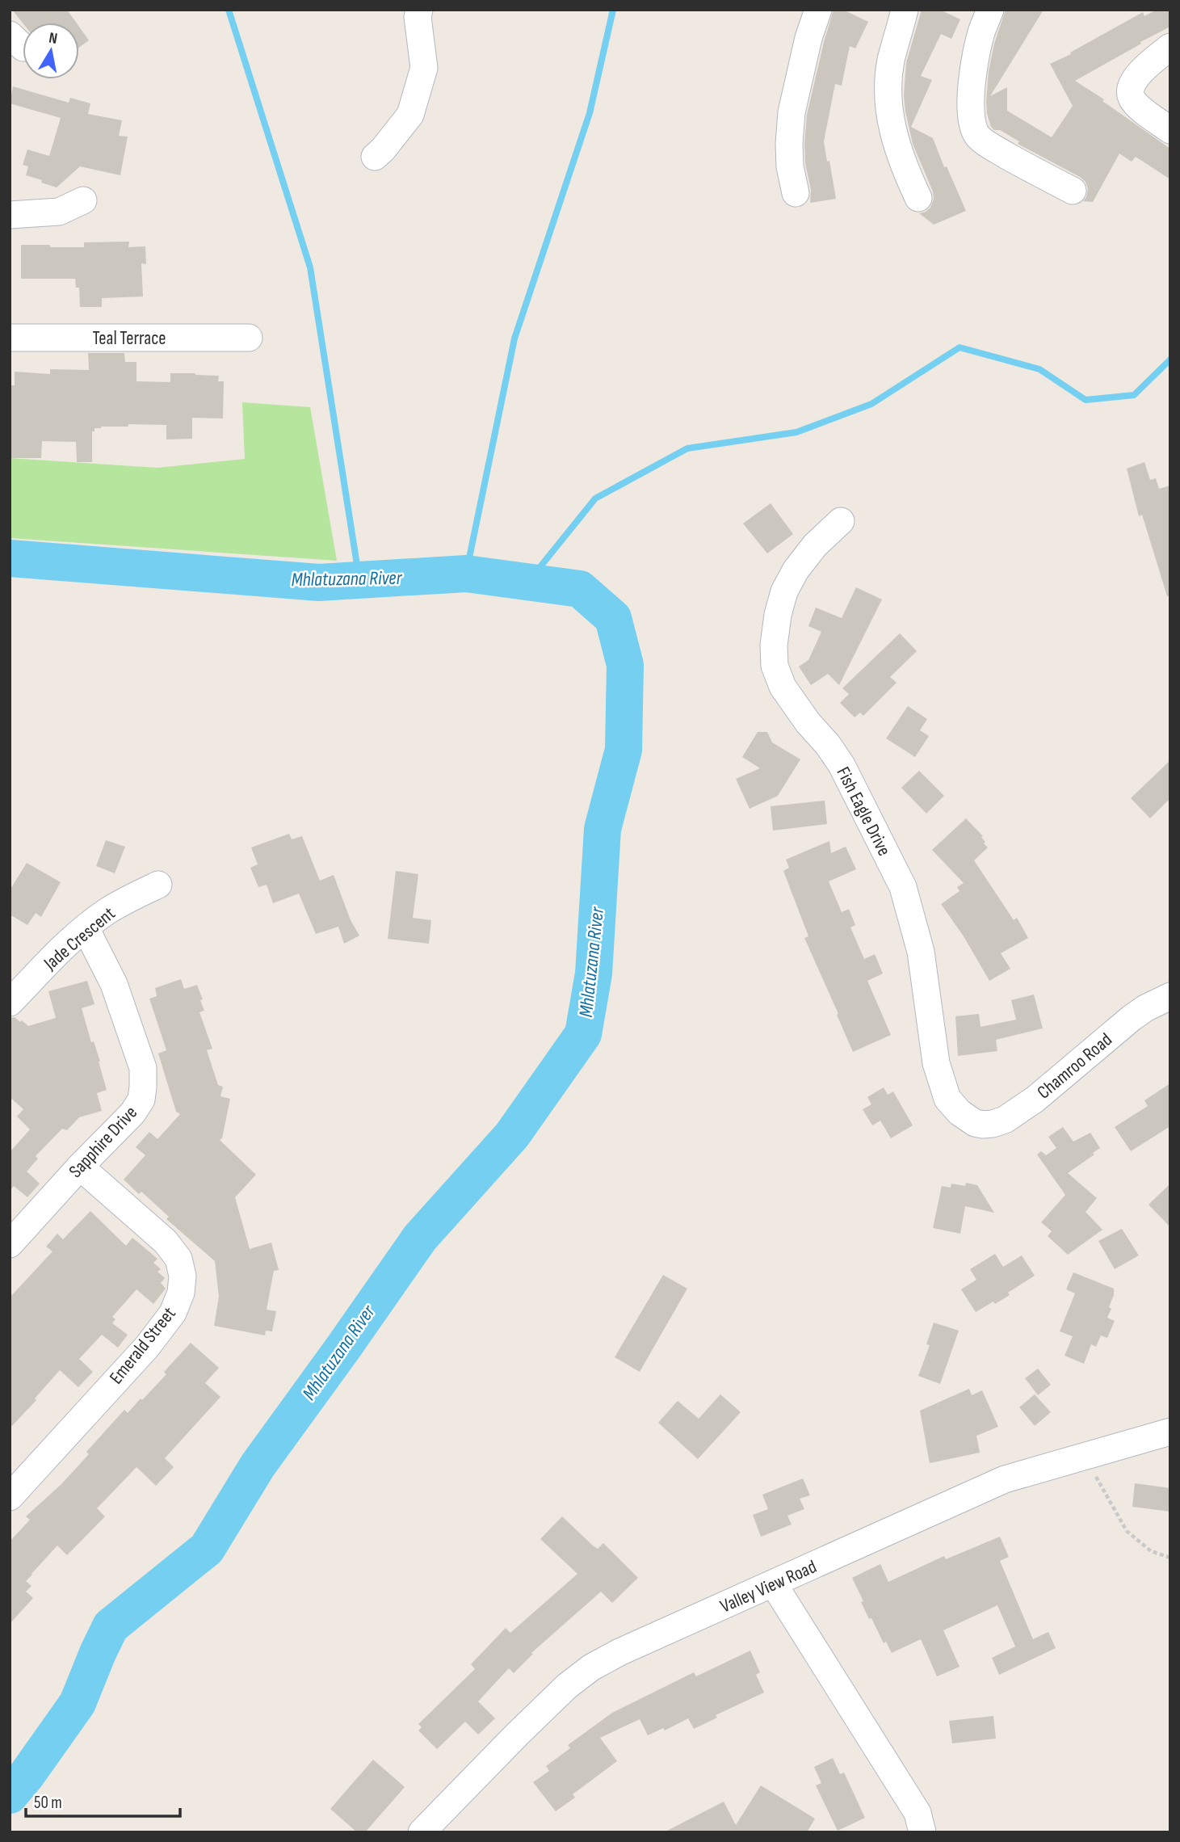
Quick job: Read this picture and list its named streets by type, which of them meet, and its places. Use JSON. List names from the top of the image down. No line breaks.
{"streets":{"street":["Teal Terrace","Fish Eagle Drive","Jade Crescent","Chamroo Road","Sapphire Drive","Emerald Street","Valley View Road"]},"crossings":[["Fish Eagle Drive","Chamroo Road"],["Jade Crescent","Sapphire Drive"],["Sapphire Drive","Emerald Street"]],"water":["Mhlatuzana River"],"scale_bar":"50 m","north":"top"}
